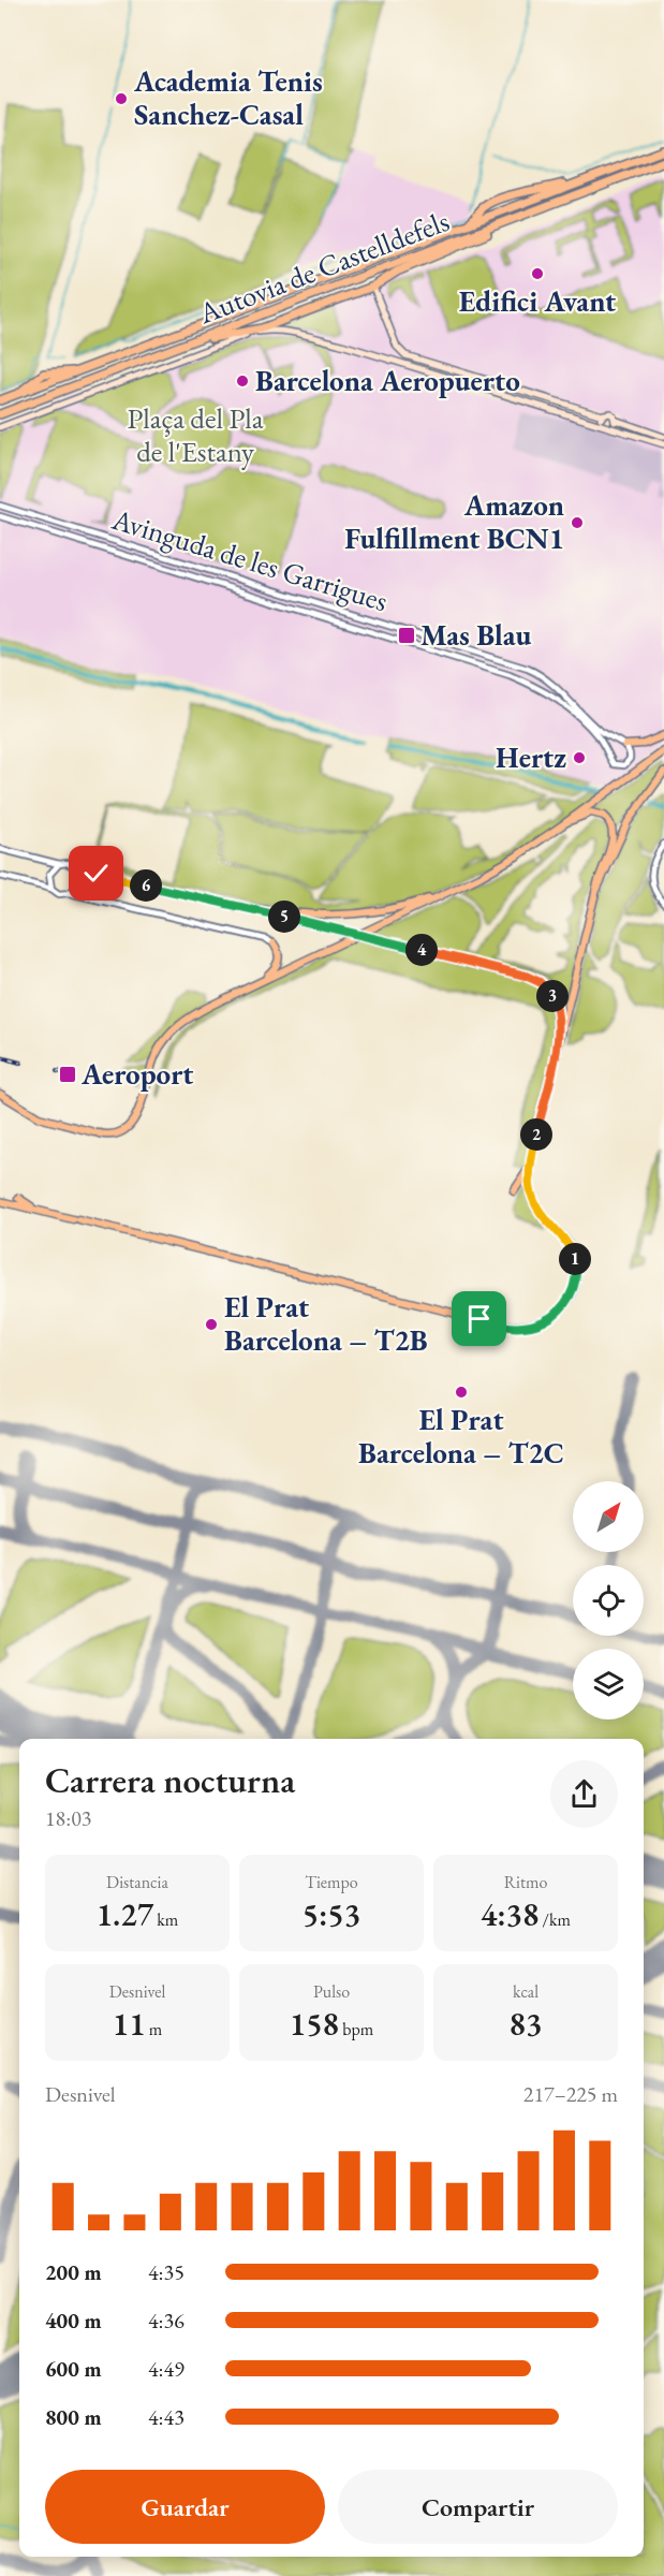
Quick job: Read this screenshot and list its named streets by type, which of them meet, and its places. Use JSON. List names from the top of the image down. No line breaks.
{"streets":{"highway":["Autovia de Castelldefels"],"street":["Avinguda de les Garrigues"]},"parks":["Plaça del Pla de l'Estany"],"places":{"other":["Academia Tenis Sanchez-Casal","Edifici Avant","Barcelona Aeropuerto","Amazon Fulfillment BCN1","Hertz","El Prat Barcelona – T2B","El Prat Barcelona – T2C"],"transit":["Mas Blau","Aeroport"]},"north":"top right","page":{"pins":["6","5","4","3","2","1"],"heading":["Carrera nocturna","18:03"],"stats":[["Distancia","1.27 km"],["Tiempo","5:53"],["Ritmo","4:38 /km"],["Desnivel","11 m"],["Pulso","158 bpm"],["kcal","83"]],"chart":["Desnivel","217–225 m"],"list":[{"name":"200 m","note":"4:35"},{"name":"400 m","note":"4:36"},{"name":"600 m","note":"4:49"},{"name":"800 m","note":"4:43"}],"buttons":["Guardar","Compartir"]}}
